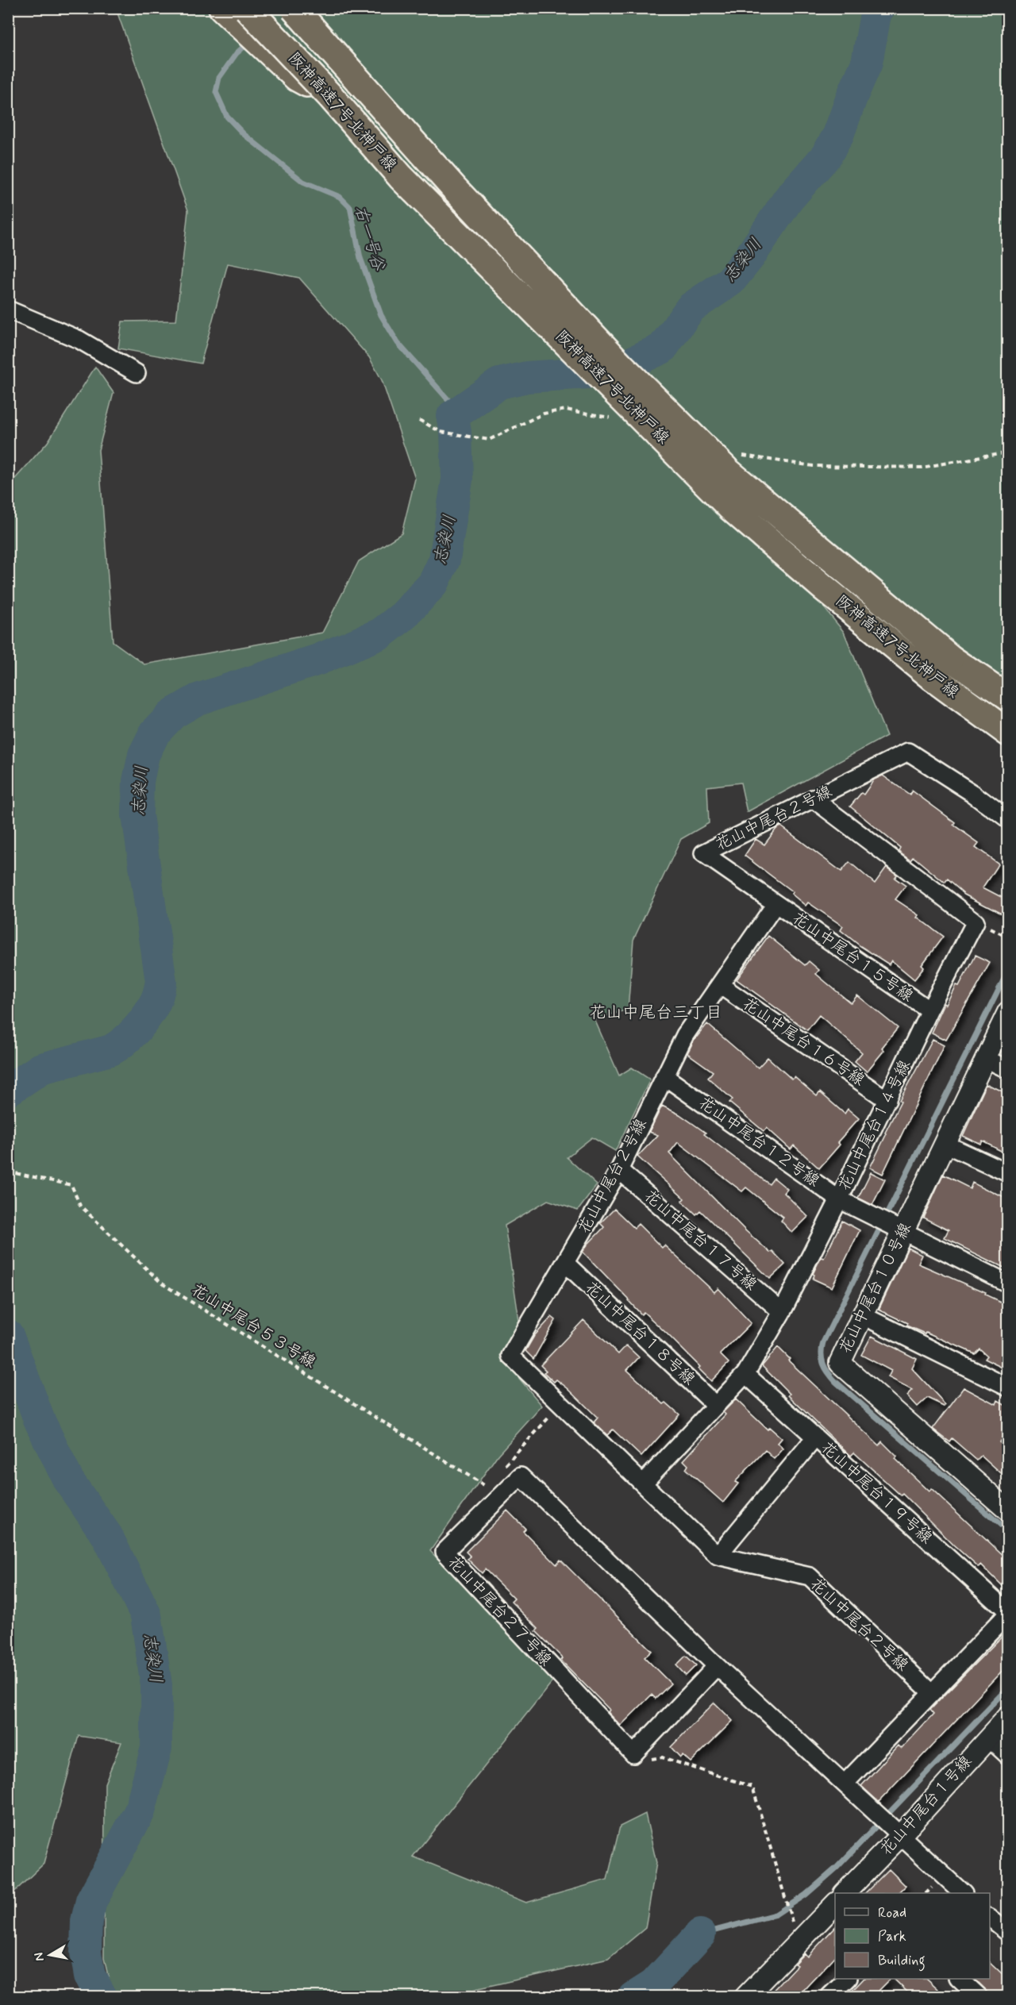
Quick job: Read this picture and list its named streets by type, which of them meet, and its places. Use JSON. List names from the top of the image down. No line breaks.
{"streets":{"highway":["阪神高速7号北神戸線"],"street":["花山中尾台２号線","花山中尾台１５号線","花山中尾台１６号線","花山中尾台１４号線","花山中尾台１２号線","花山中尾台１７号線","花山中尾台１０号線","花山中尾台１８号線","花山中尾台１９号線","花山中尾台２７号線","花山中尾台１号線"],"path":["花山中尾台５３号線"]},"crossings":[["花山中尾台２号線","花山中尾台１５号線"],["花山中尾台２号線","花山中尾台１６号線"],["花山中尾台２号線","花山中尾台１４号線"],["花山中尾台２号線","花山中尾台１２号線"],["花山中尾台２号線","花山中尾台１７号線"],["花山中尾台２号線","花山中尾台１８号線"],["花山中尾台２号線","花山中尾台１９号線"],["花山中尾台１５号線","花山中尾台１４号線"],["花山中尾台１６号線","花山中尾台１４号線"],["花山中尾台１４号線","花山中尾台１２号線"],["花山中尾台１４号線","花山中尾台１７号線"],["花山中尾台１４号線","花山中尾台１８号線"],["花山中尾台１４号線","花山中尾台１９号線"],["花山中尾台１２号線","花山中尾台１０号線"],["花山中尾台５３号線","花山中尾台２７号線"],["花山中尾台１９号線","花山中尾台２７号線"],["花山中尾台２７号線","花山中尾台１号線"]],"districts":["花山中尾台三丁目"],"water":["右一号谷","志染川"],"legend":["Road","Park","Building"],"north":"left"}
